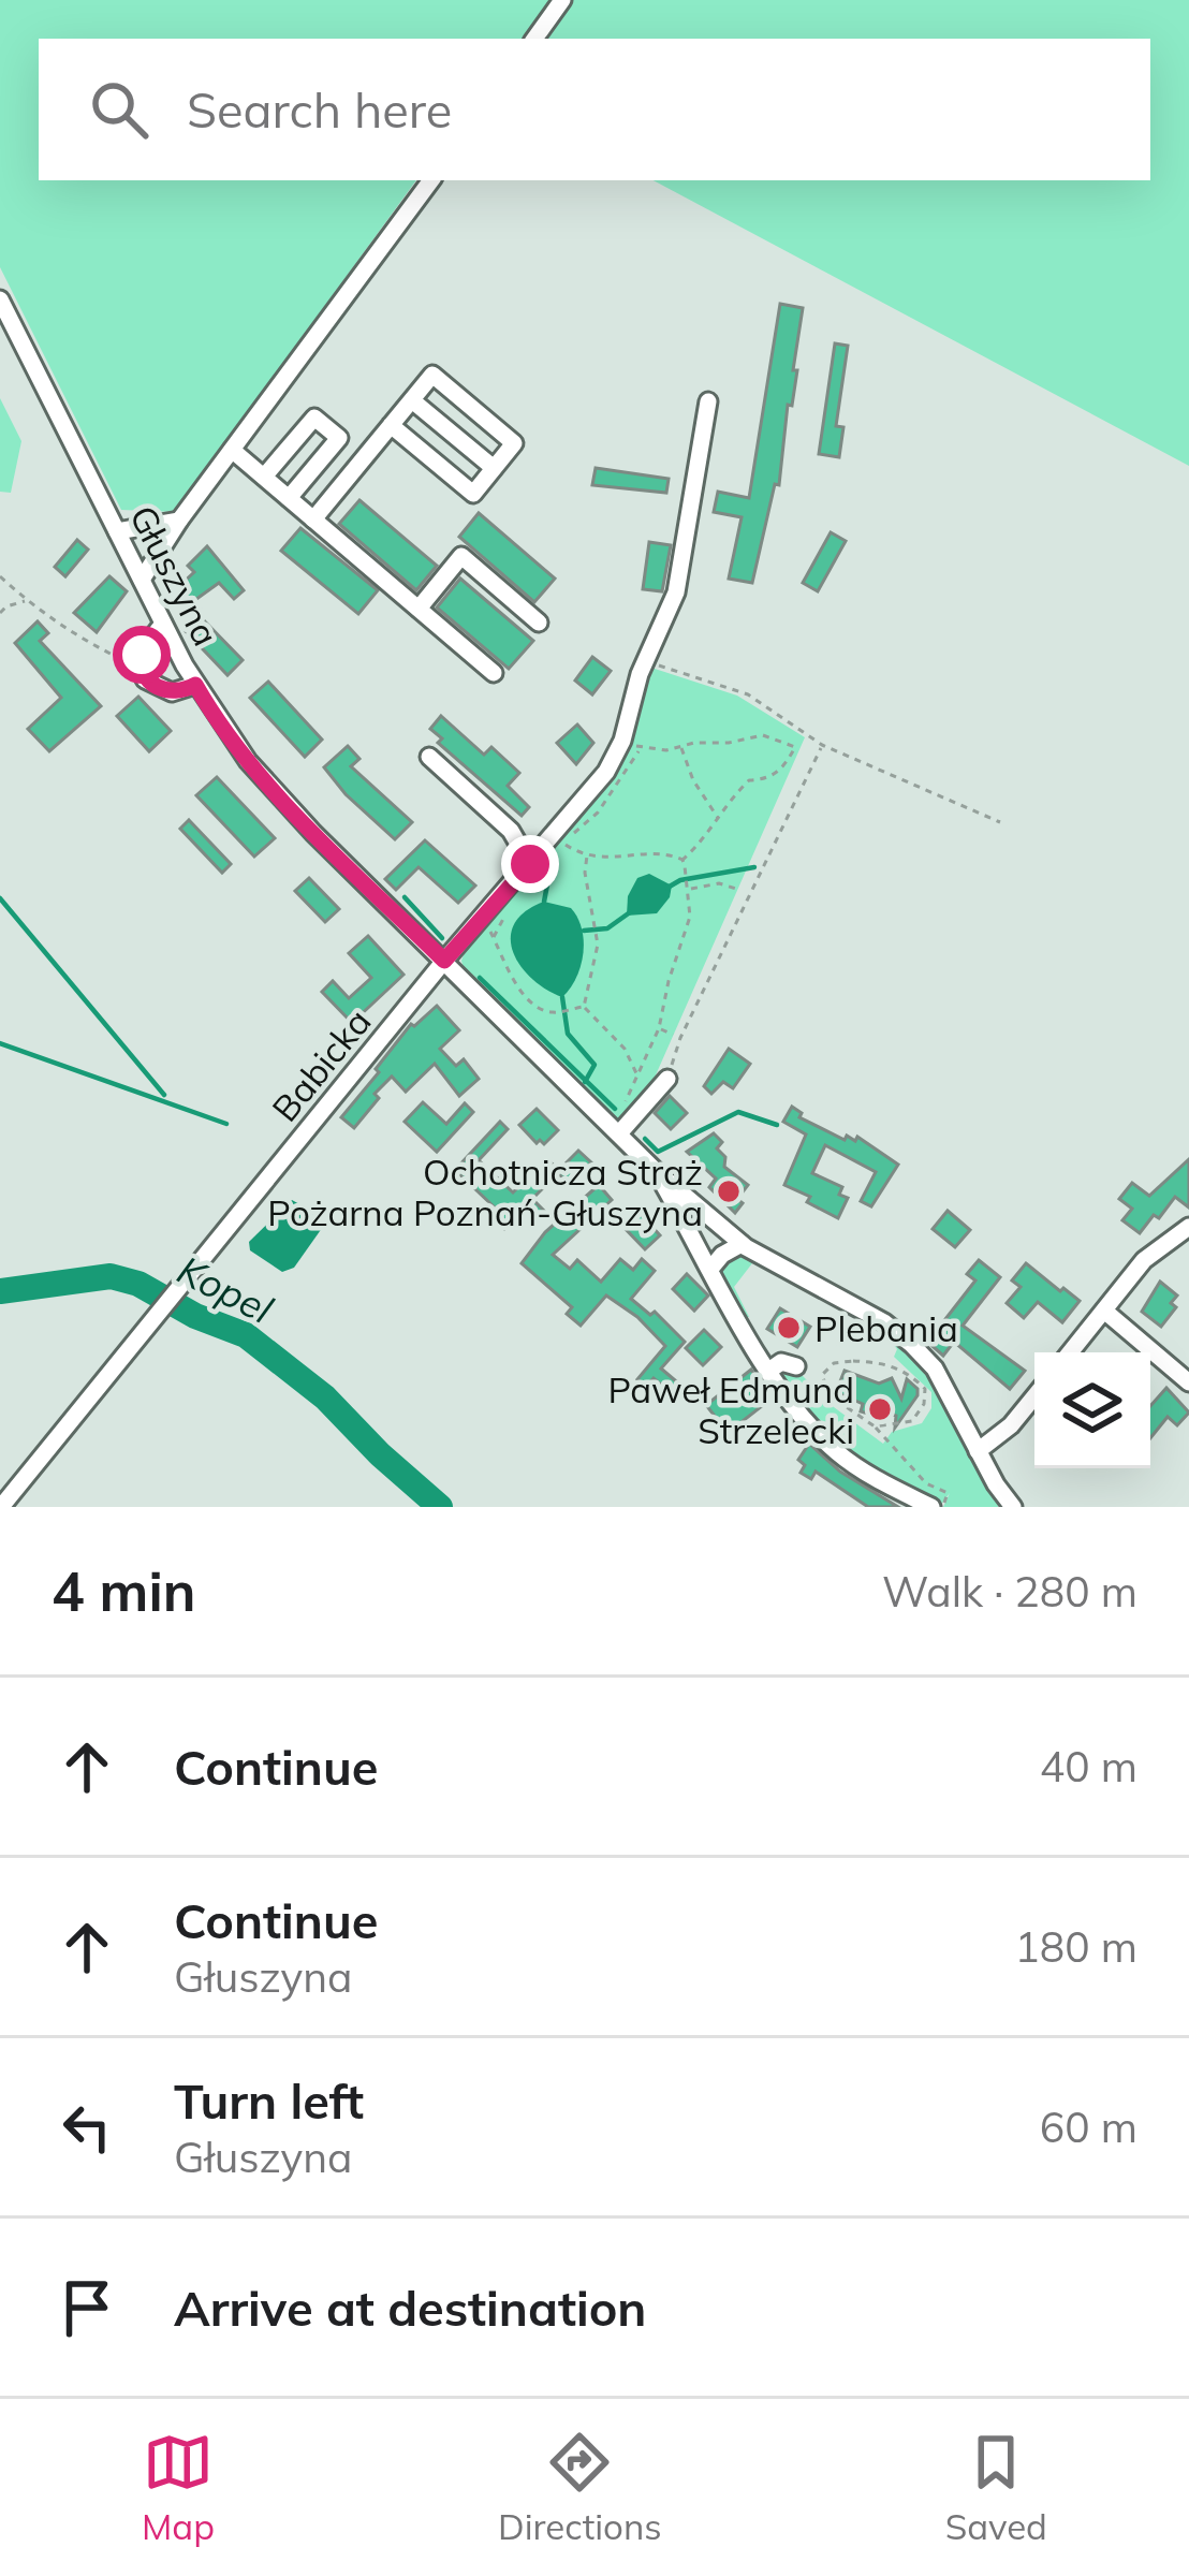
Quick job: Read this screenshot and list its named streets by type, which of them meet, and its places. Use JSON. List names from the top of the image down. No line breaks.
{"streets":{"street":["Głuszyna","Babicka"]},"crossings":[["Głuszyna","Babicka"]],"water":["Kopel"],"places":["Ochotnicza Straż Pożarna Poznań-Głuszyna","Plebania","Paweł Edmund Strzelecki"],"page":{"search":"Search here","heading":["4 min","Walk · 280 m"],"list":[["Continue","40 m"],["Continue","Głuszyna","180 m"],["Turn left","Głuszyna","60 m"],"Arrive at destination"],"nav":["Map","Directions","Saved"]}}
